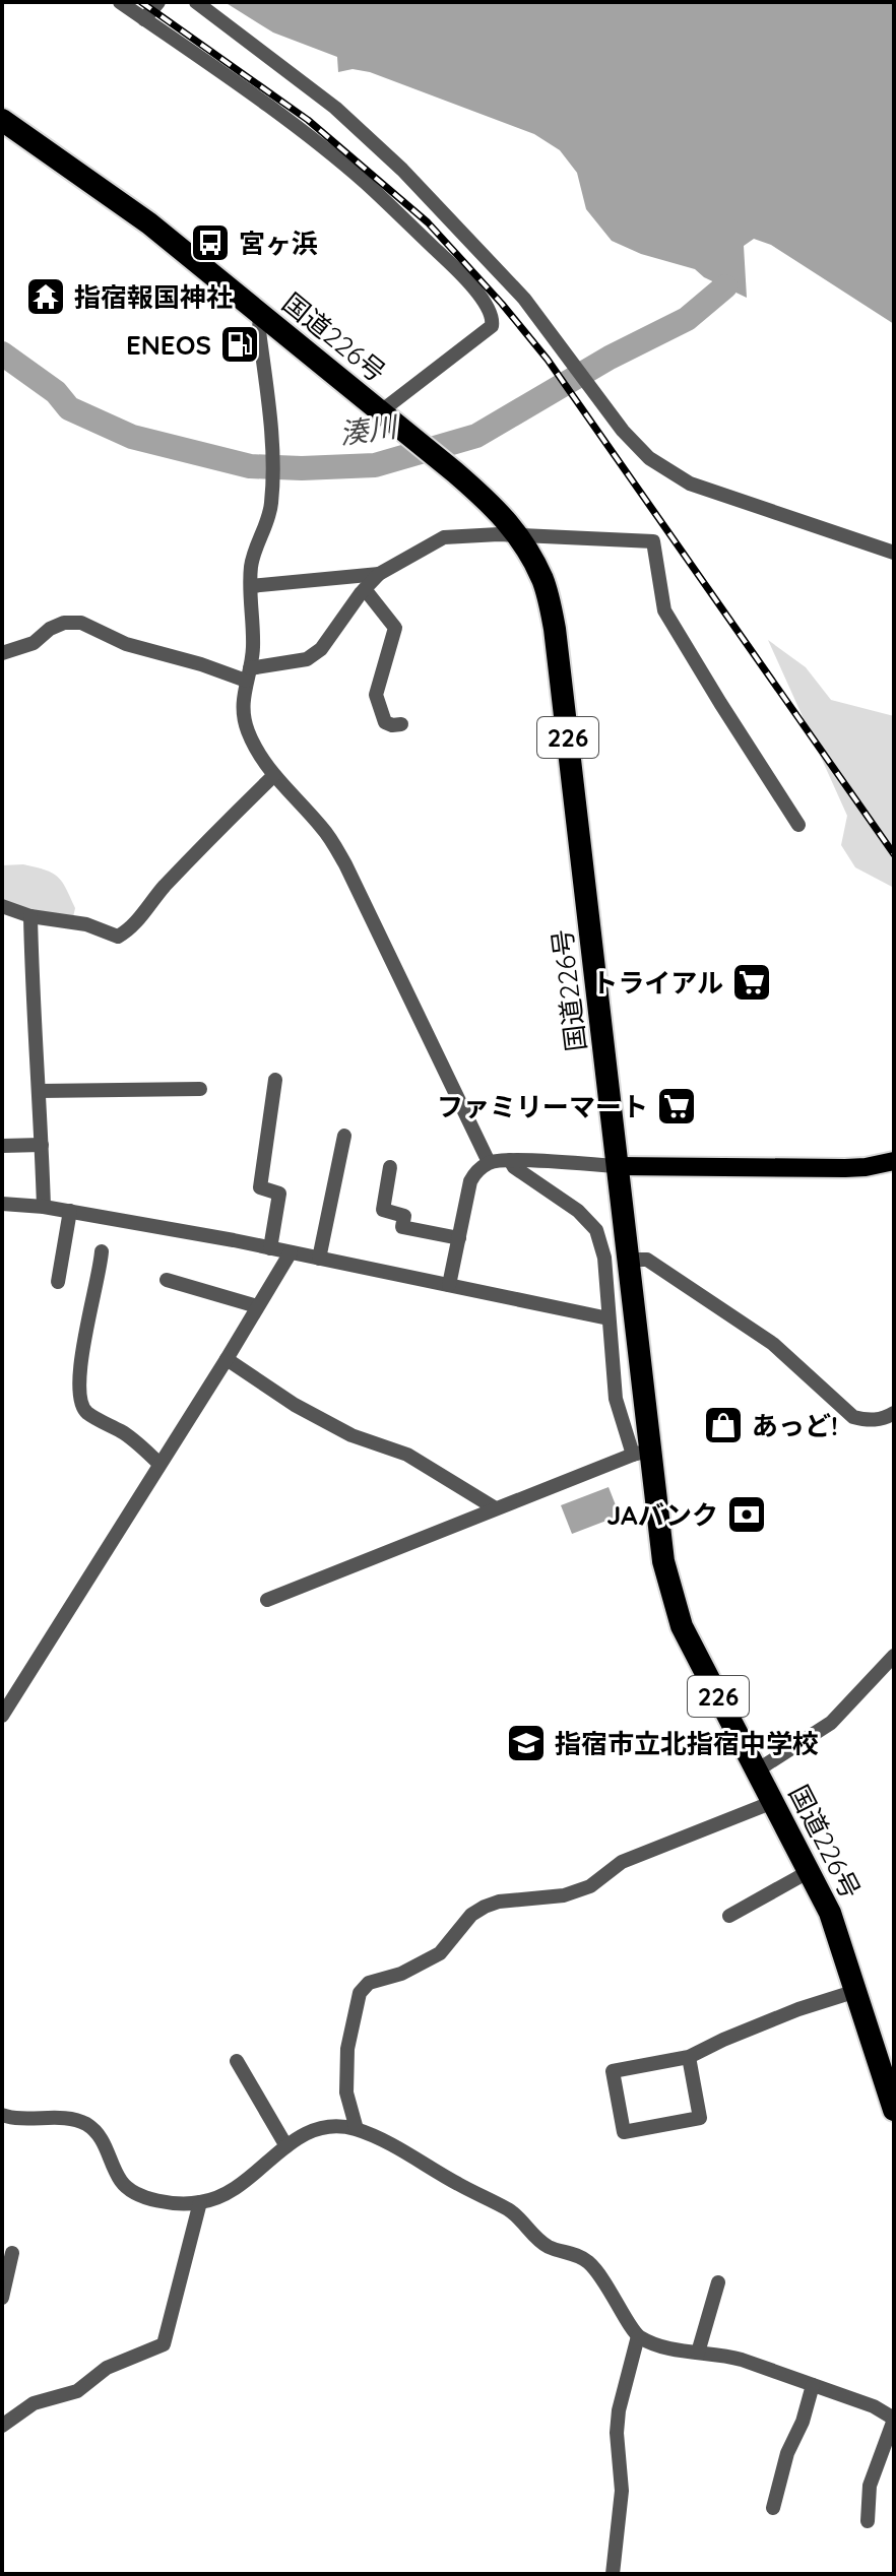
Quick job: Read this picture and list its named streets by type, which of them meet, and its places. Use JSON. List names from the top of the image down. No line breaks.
{"streets":{"highway":["国道226号","226"]},"water":["湊川"],"places":{"bus stop":["宮ヶ浜"],"temple":["指宿報国神社"],"fuel station":["ENEOS"],"supermarket":["トライアル","ファミリーマート"],"shop":["あっど!"],"bank":["JAバンク"],"school or university":["指宿市立北指宿中学校"]}}
